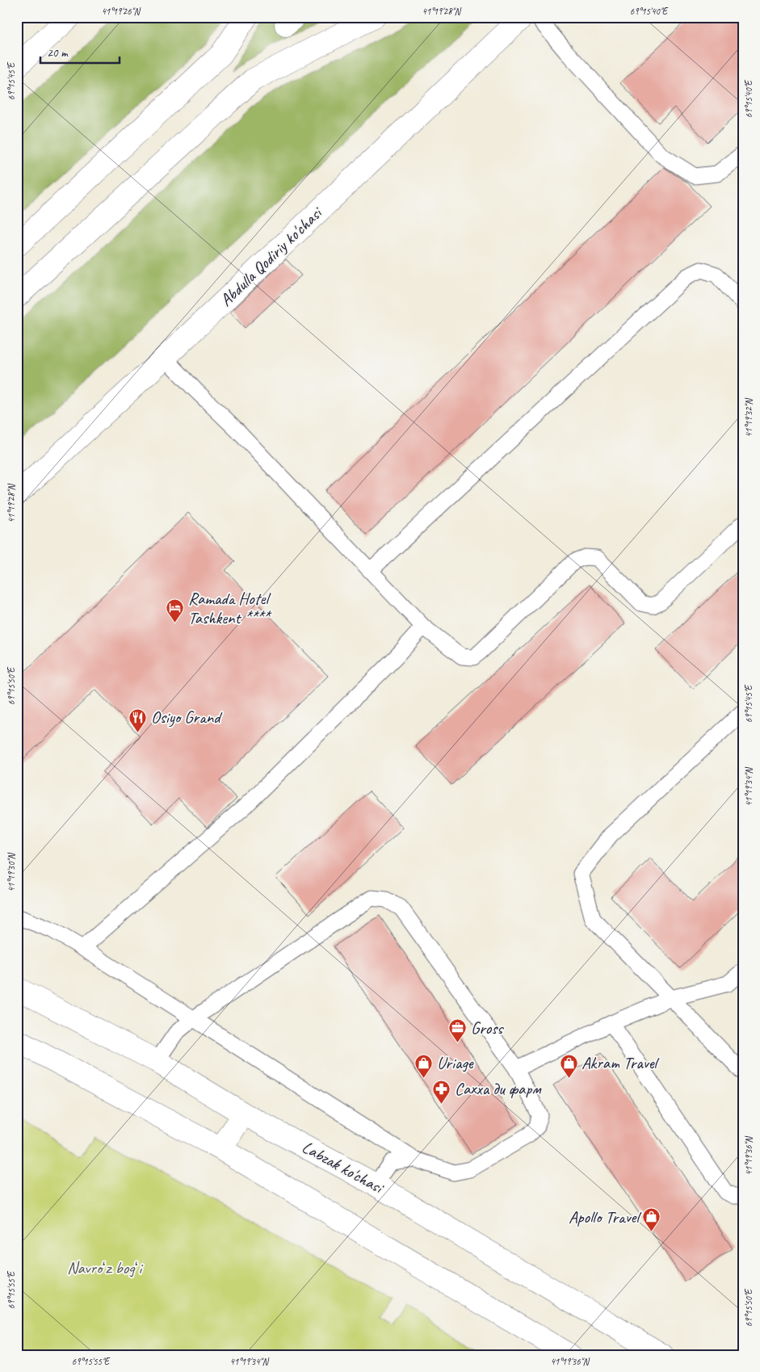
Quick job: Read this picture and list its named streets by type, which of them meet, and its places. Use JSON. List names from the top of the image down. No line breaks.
{"streets":{"main road":["Abdulla Qodiriy ko'chasi","Labzak ko'chasi"]},"parks":["Navroʻz bogʻi"],"places":{"hotel":["Ramada Hotel Tashkent ****"],"restaurant":["Osiyo Grand"],"office":["Gross"],"shop":["Uriage","Akram Travel","Apollo Travel"],"pharmacy":["Сахха ди фарм"]},"scale_bar":"20 m","coordinates":["41°19'26\"N","41°19'28\"N","69°15'40\"E","69°15'45\"E","41°19'32\"N","69°15'50\"E","41°19'34\"N","41°19'30\"N","41°19'36\"N","69°15'55\"E"]}
